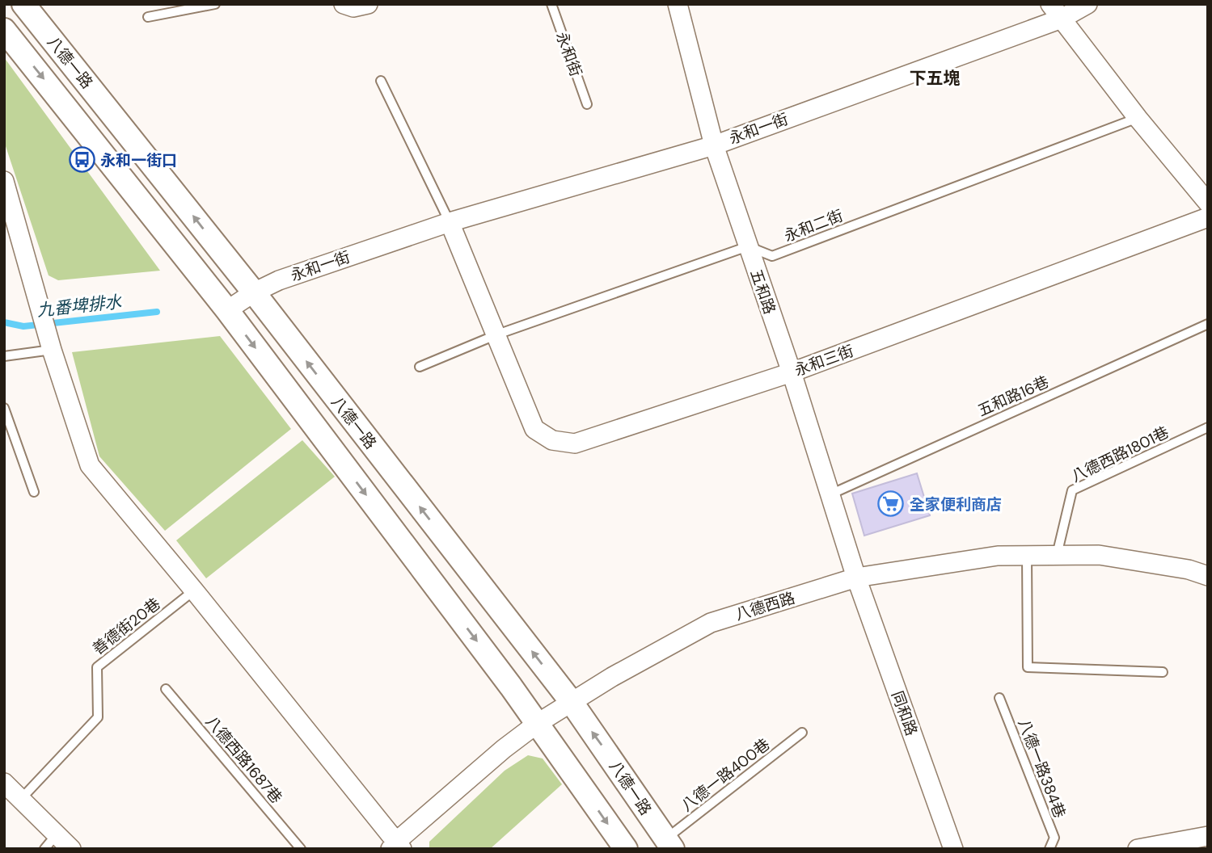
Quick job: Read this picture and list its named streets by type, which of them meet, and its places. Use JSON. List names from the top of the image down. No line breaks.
{"streets":{"street":["八德一路","永和一街","五和路","永和三街","八德西路","同和路"],"lane":["永和街","永和二街","五和路16巷","八德西路1801巷","善德街20巷","八德西路1687巷","八德一路384巷","八德一路400巷"]},"crossings":[["八德一路","永和一街"],["八德一路","八德西路"],["八德一路","八德一路400巷"],["永和一街","五和路"],["永和二街","五和路"],["五和路","永和三街"],["五和路","五和路16巷"],["五和路","八德西路"],["五和路","同和路"],["八德西路1801巷","八德西路"],["八德西路","同和路"]],"districts":["下五塊"],"water":["九番埤排水"],"places":{"bus stop":["永和一街口"],"supermarket":["全家便利商店"]}}
